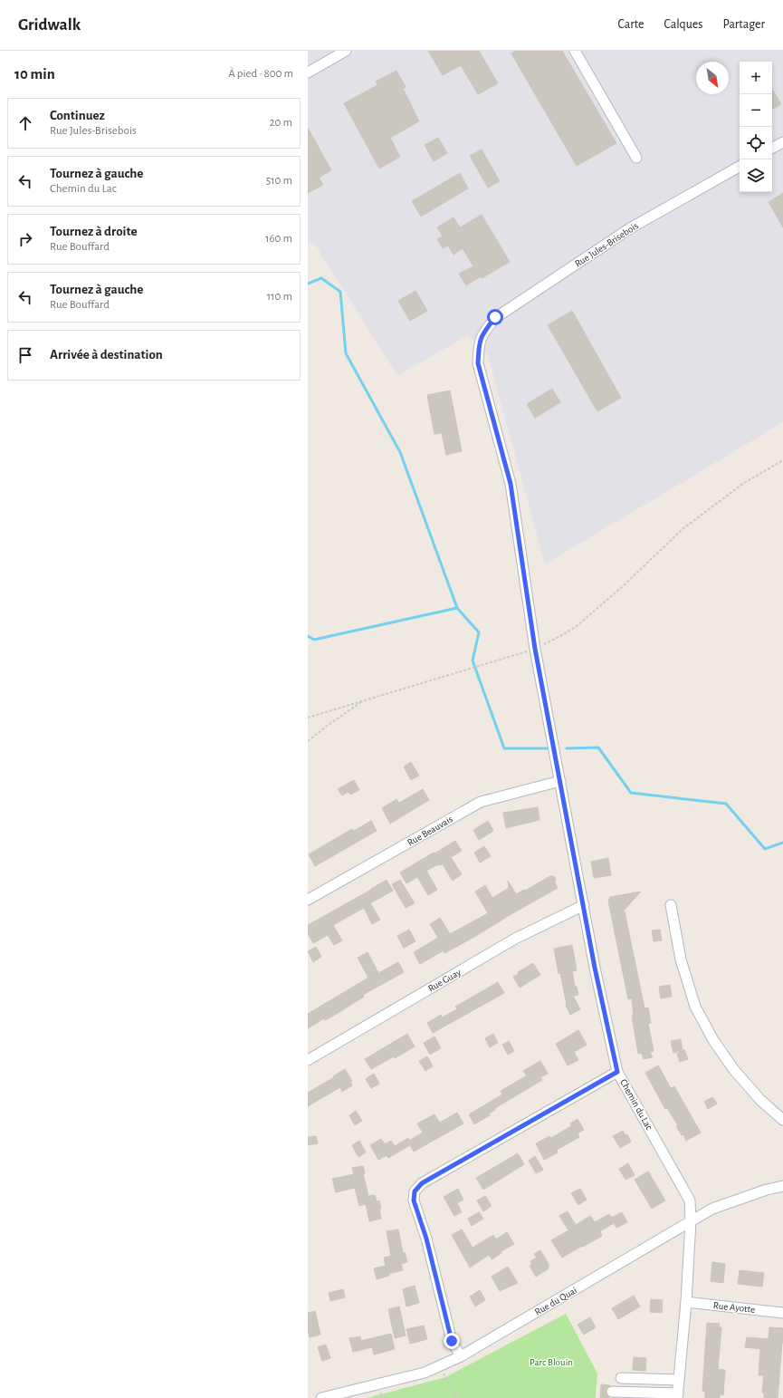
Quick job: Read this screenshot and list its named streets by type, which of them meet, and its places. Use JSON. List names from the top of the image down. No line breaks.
{"streets":{"street":["Rue Jules-Brisebois","Rue Beauvais","Rue Guay","Chemin du Lac","Rue du Quai","Rue Ayotte"]},"crossings":[["Rue Jules-Brisebois","Chemin du Lac"],["Rue Beauvais","Chemin du Lac"],["Rue Guay","Chemin du Lac"],["Chemin du Lac","Rue du Quai"],["Chemin du Lac","Rue Ayotte"]],"parks":["Parc Blouin"],"north":"bottom right","page":{"header":"Gridwalk","nav":["Carte","Calques","Partager"],"heading":["10 min","À pied · 800 m"],"map_buttons":["+","−"],"list":[["Continuez","Rue Jules-Brisebois","20 m"],["Tournez à gauche","Chemin du Lac","510 m"],["Tournez à droite","Rue Bouffard","160 m"],["Tournez à gauche","Rue Bouffard","110 m"],"Arrivée à destination"]}}
